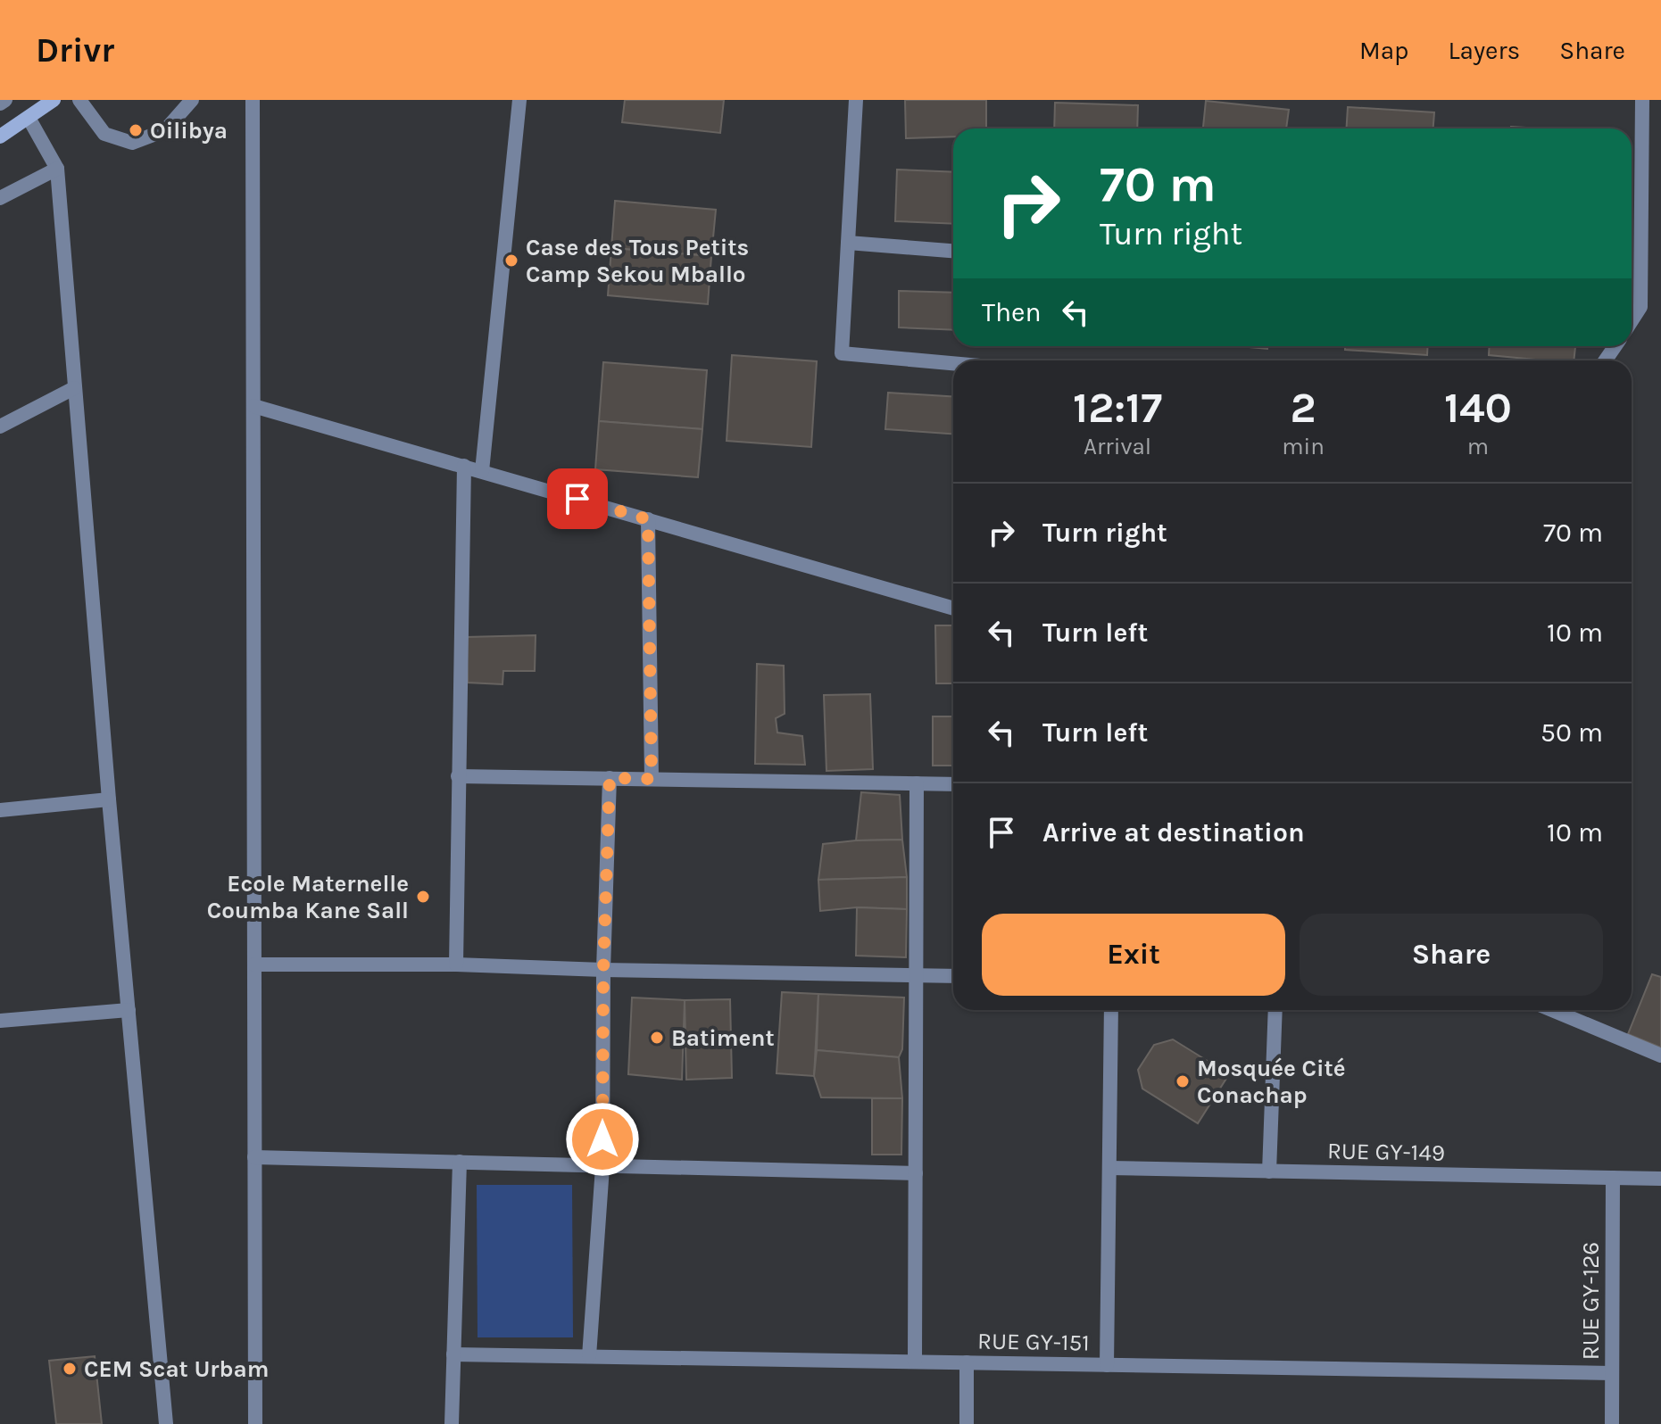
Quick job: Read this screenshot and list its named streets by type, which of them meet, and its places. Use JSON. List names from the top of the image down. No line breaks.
{"streets":{"street":["RUE GY-149","RUE GY-126","RUE GY-151"]},"crossings":[["RUE GY-149","RUE GY-126"],["RUE GY-126","RUE GY-151"]],"places":["Oilibya","Case des Tous Petits Camp Sekou Mballo","Ecole Maternelle Coumba Kane Sall","Batiment","Mosquée Cité Conachap","CEM Scat Urbam"],"page":{"header":"Drivr","nav":["Map","Layers","Share"],"turn":["70 m","Turn right"],"then":"Then","eta":["12:17","Arrival","2","min","140","m"],"list":[{"name":"Turn right","value":"70 m"},{"name":"Turn left","value":"10 m"},{"name":"Turn left","value":"50 m"},{"name":"Arrive at destination","value":"10 m"}],"buttons":["Exit","Share"]}}
